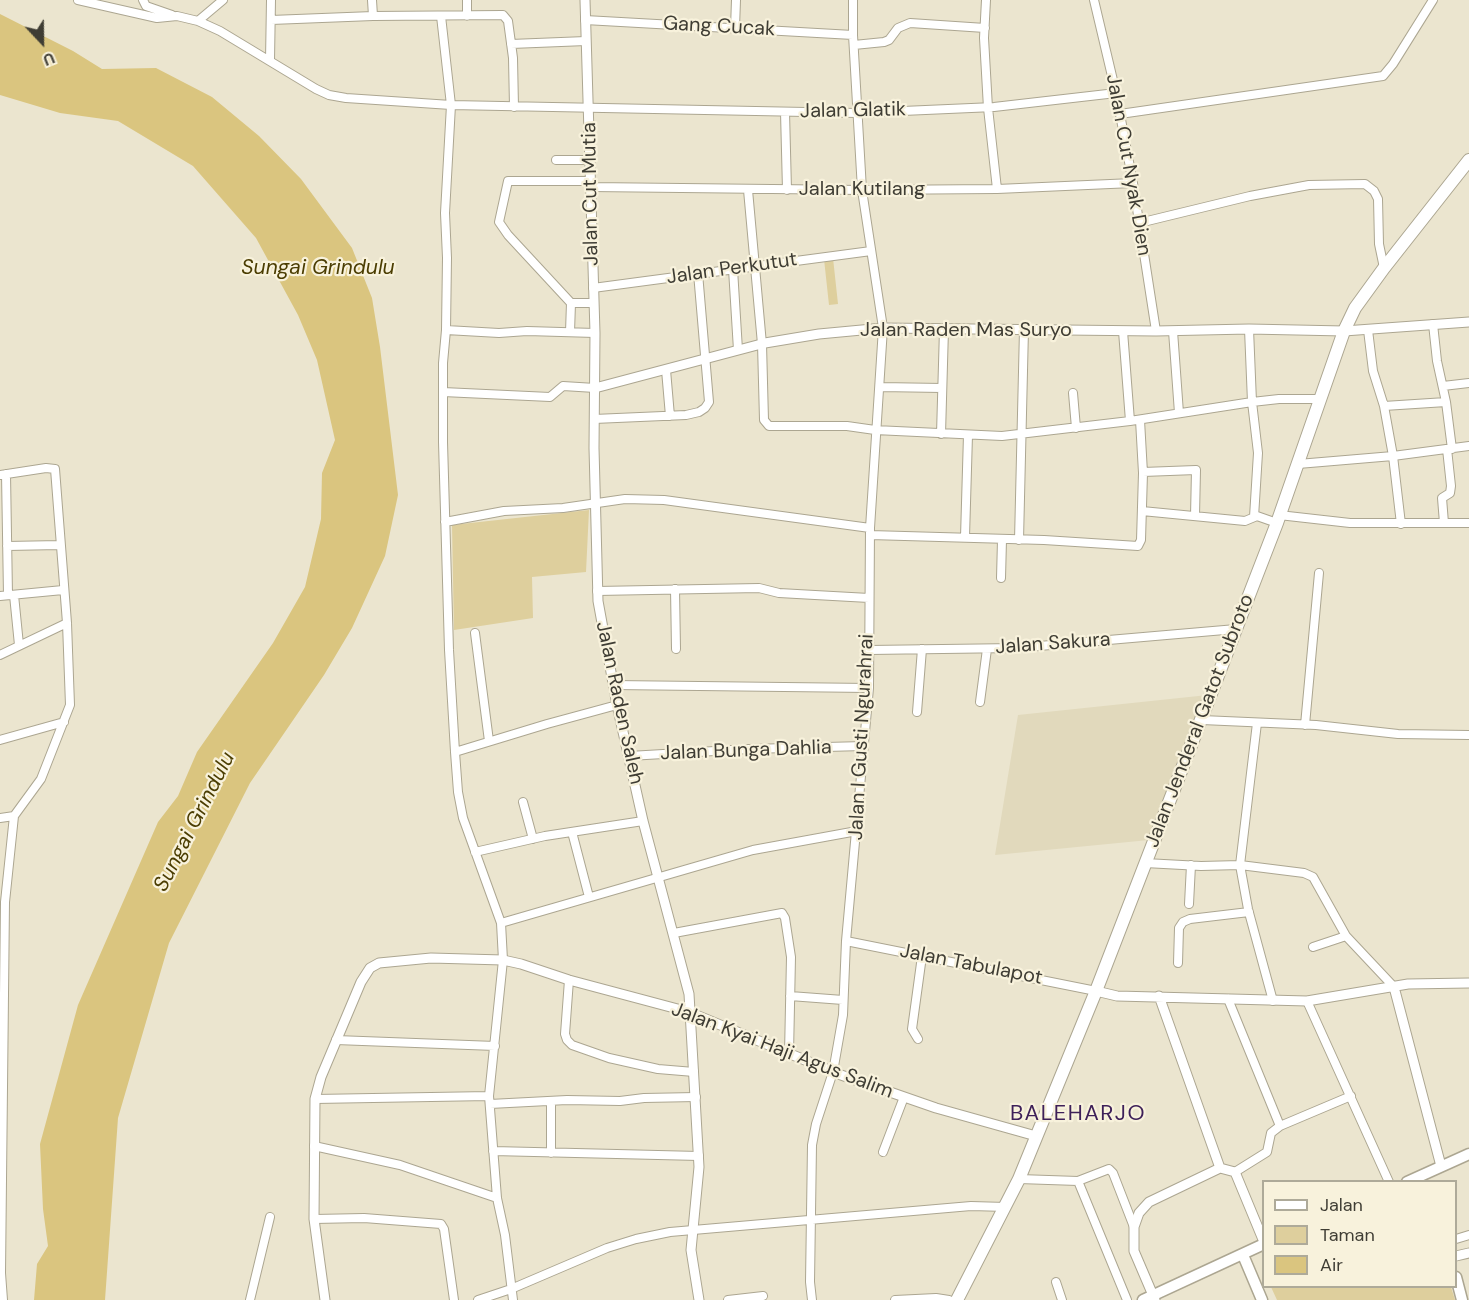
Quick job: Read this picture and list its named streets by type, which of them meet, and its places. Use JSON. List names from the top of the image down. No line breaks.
{"streets":{"highway":["Jalan Jenderal Gatot Subroto"],"street":["Gang Cucak","Jalan Glatik","Jalan Cut Nyak Dien","Jalan Kutilang","Jalan Cut Mutia","Jalan Perkutut","Jalan Raden Mas Suryo","Jalan Sakura","Jalan Raden Saleh","Jalan I Gusti Ngurahrai","Jalan Bunga Dahlia","Jalan Tabulapot","Jalan Kyai Haji Agus Salim"]},"crossings":[["Gang Cucak","Jalan Cut Mutia"],["Gang Cucak","Jalan I Gusti Ngurahrai"],["Jalan Glatik","Jalan Cut Nyak Dien"],["Jalan Glatik","Jalan Cut Mutia"],["Jalan Glatik","Jalan I Gusti Ngurahrai"],["Jalan Cut Nyak Dien","Jalan Kutilang"],["Jalan Cut Nyak Dien","Jalan Raden Mas Suryo"],["Jalan Kutilang","Jalan Cut Mutia"],["Jalan Kutilang","Jalan I Gusti Ngurahrai"],["Jalan Cut Mutia","Jalan Perkutut"],["Jalan Cut Mutia","Jalan Raden Mas Suryo"],["Jalan Cut Mutia","Jalan Raden Saleh"],["Jalan Perkutut","Jalan I Gusti Ngurahrai"],["Jalan Raden Mas Suryo","Jalan Raden Saleh"],["Jalan Raden Mas Suryo","Jalan Jenderal Gatot Subroto"],["Jalan Raden Mas Suryo","Jalan I Gusti Ngurahrai"],["Jalan Sakura","Jalan Jenderal Gatot Subroto"],["Jalan Sakura","Jalan I Gusti Ngurahrai"],["Jalan Raden Saleh","Jalan Bunga Dahlia"],["Jalan Raden Saleh","Jalan Kyai Haji Agus Salim"],["Jalan Jenderal Gatot Subroto","Jalan Tabulapot"],["Jalan Jenderal Gatot Subroto","Jalan Kyai Haji Agus Salim"],["Jalan I Gusti Ngurahrai","Jalan Bunga Dahlia"],["Jalan I Gusti Ngurahrai","Jalan Tabulapot"],["Jalan I Gusti Ngurahrai","Jalan Kyai Haji Agus Salim"]],"districts":["BALEHARJO"],"water":["Sungai Grindulu"],"legend":["Jalan","Taman","Air"],"north":"bottom"}
